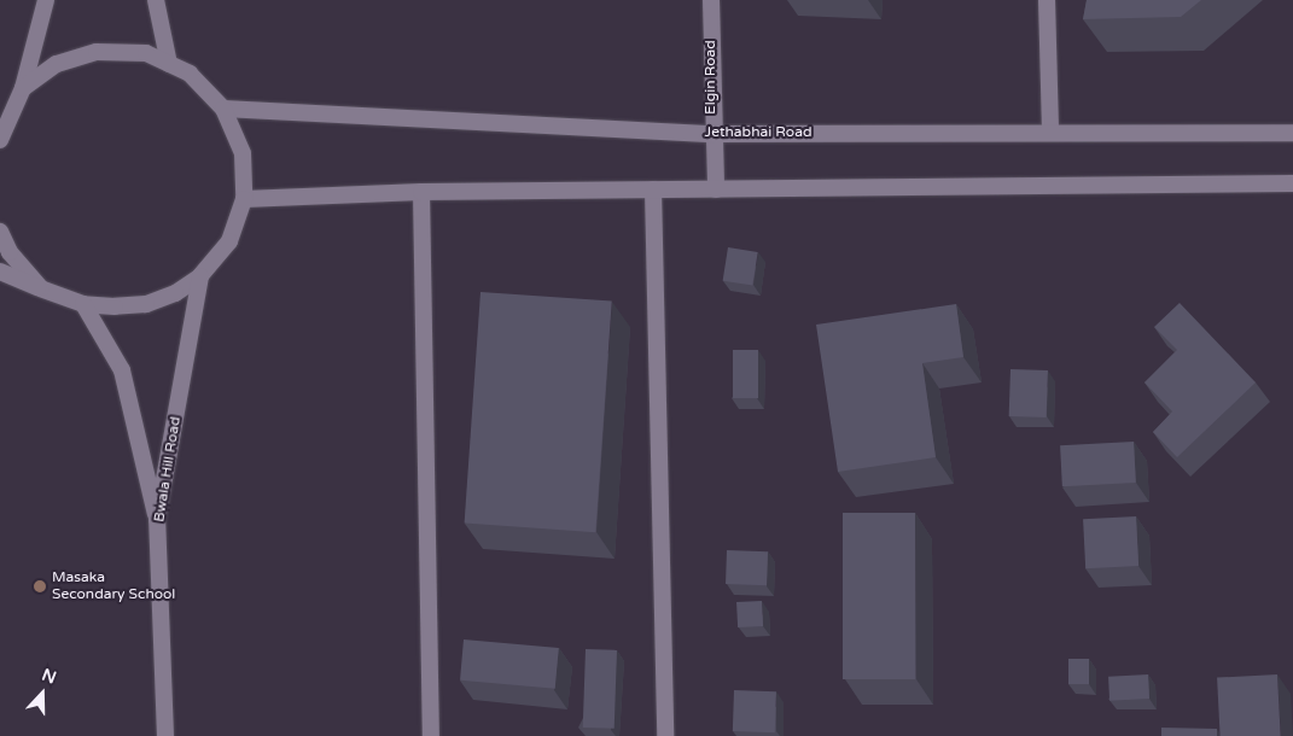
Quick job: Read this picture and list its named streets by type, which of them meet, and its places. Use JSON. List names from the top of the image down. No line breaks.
{"streets":{"street":["Elgin Road","Jethabhai Road","Bwala Hill Road"]},"crossings":[["Elgin Road","Jethabhai Road"]],"places":["Masaka Secondary School"],"north":"top"}
